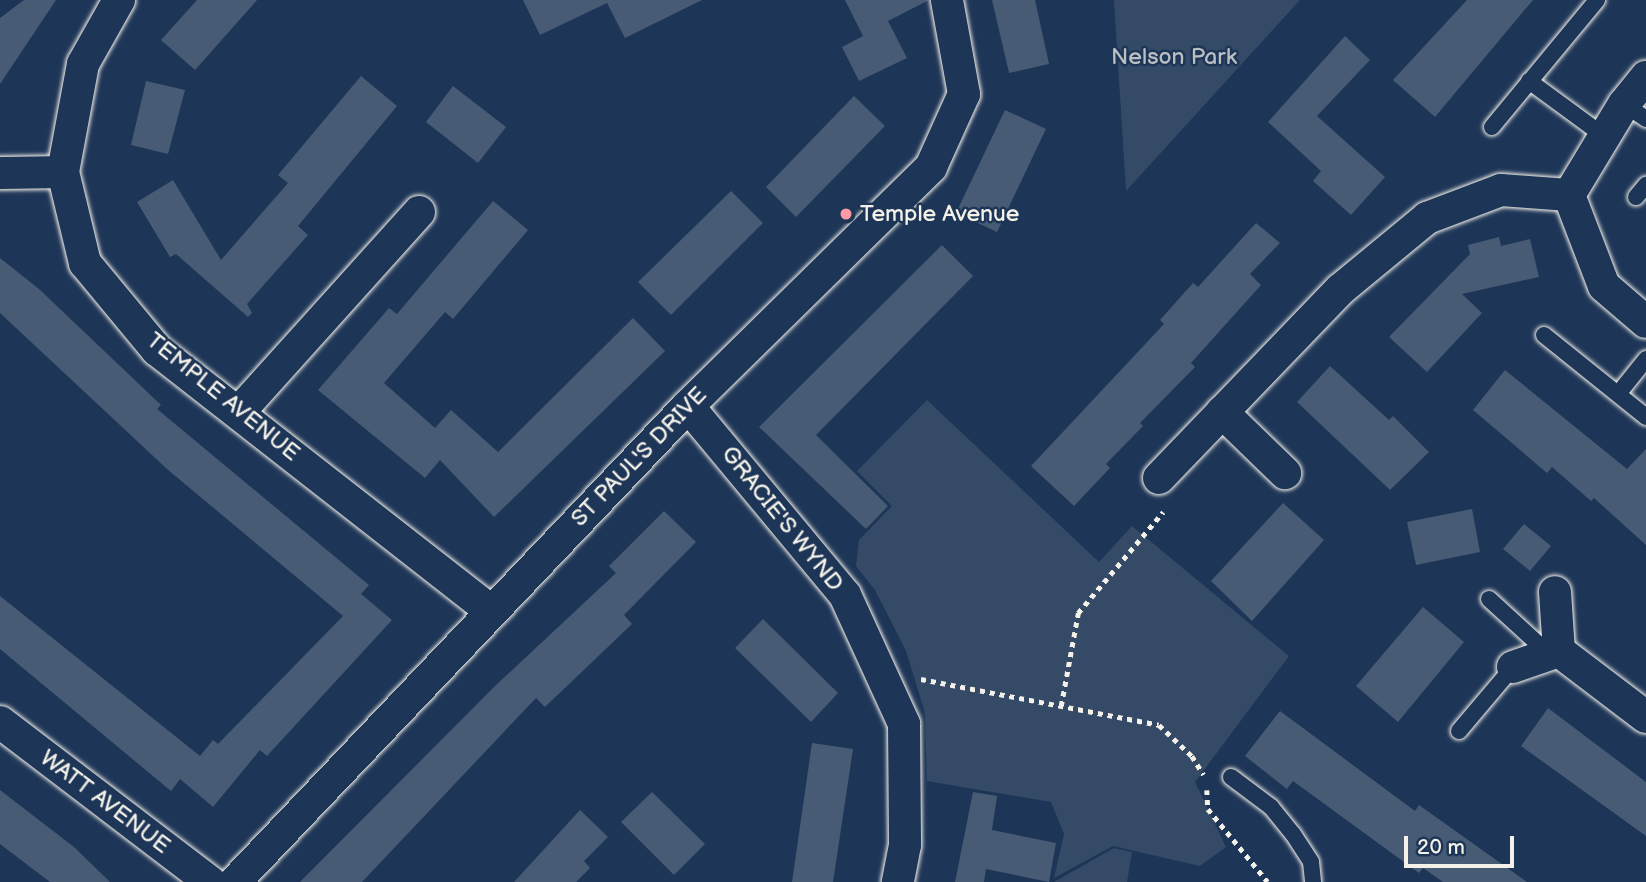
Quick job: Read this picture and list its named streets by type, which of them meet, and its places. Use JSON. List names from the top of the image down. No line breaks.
{"streets":{"street":["TEMPLE AVENUE","ST PAUL'S DRIVE","GRACIE'S WYND","WATT AVENUE"]},"crossings":[["TEMPLE AVENUE","ST PAUL'S DRIVE"],["ST PAUL'S DRIVE","GRACIE'S WYND"]],"parks":["Nelson Park"],"places":["Temple Avenue"],"scale_bar":"20 m"}
